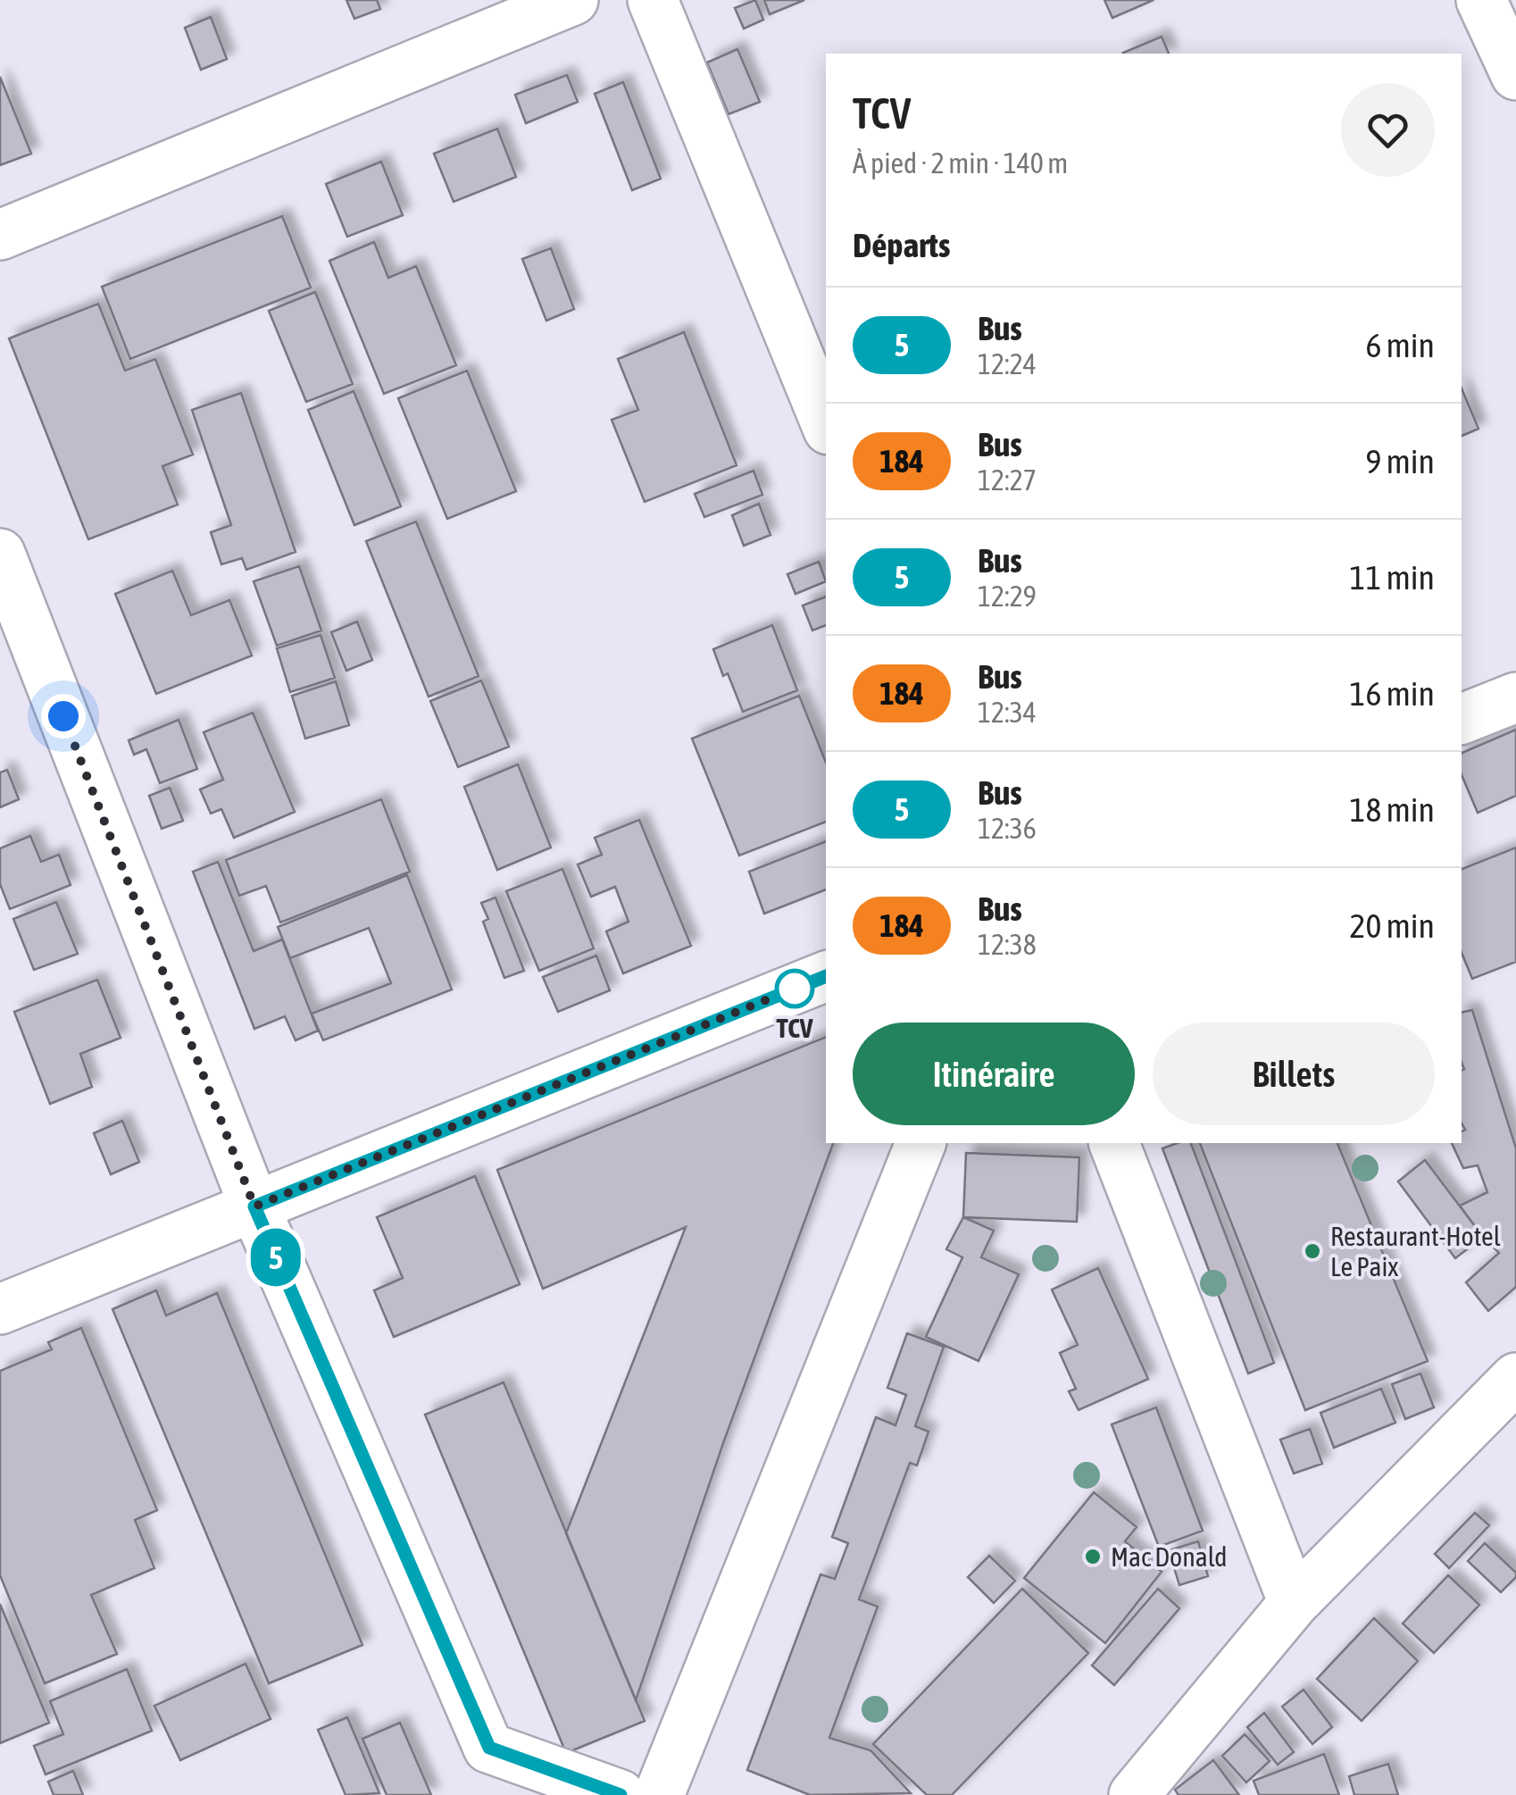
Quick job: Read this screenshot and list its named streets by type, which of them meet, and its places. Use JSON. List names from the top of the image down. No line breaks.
{"places":["TCV","Restaurant-Hotel Le Paix","Mac Donald"],"lines":["bus line 5"],"page":{"on_map":"5","heading":[["TCV","À pied · 2 min · 140 m"],"Départs"],"list":[{"mark":"5","name":"Bus","note":"12:24","value":"6 min"},{"mark":"184","name":"Bus","note":"12:27","value":"9 min"},{"mark":"5","name":"Bus","note":"12:29","value":"11 min"},{"mark":"184","name":"Bus","note":"12:34","value":"16 min"},{"mark":"5","name":"Bus","note":"12:36","value":"18 min"},{"mark":"184","name":"Bus","note":"12:38","value":"20 min"}],"buttons":["Itinéraire","Billets"]}}
